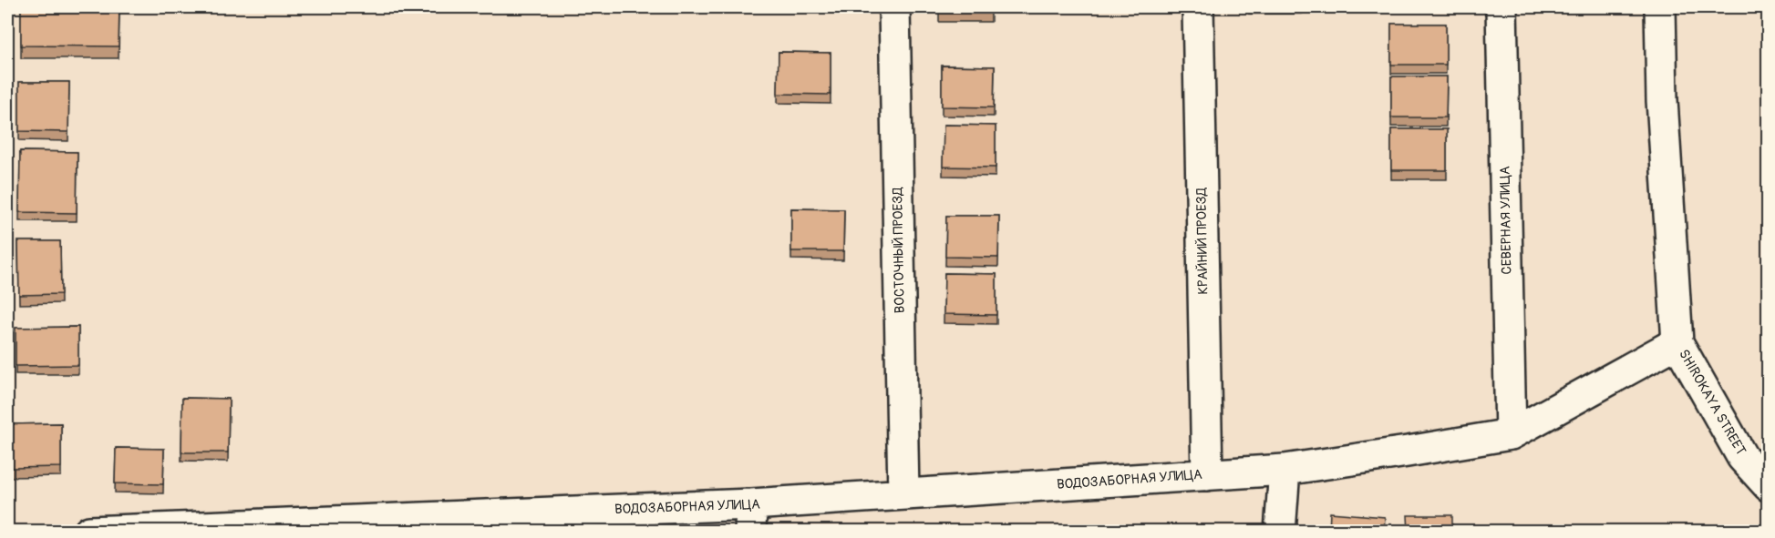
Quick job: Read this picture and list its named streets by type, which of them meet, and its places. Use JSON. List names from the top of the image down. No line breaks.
{"streets":{"street":["СЕВЕРНАЯ УЛИЦА","КРАЙНИЙ ПРОЕЗД","ВОСТОЧНЫЙ ПРОЕЗД","SHIROKAYA STREET","ВОДОЗАБОРНАЯ УЛИЦА"]},"crossings":[["СЕВЕРНАЯ УЛИЦА","ВОДОЗАБОРНАЯ УЛИЦА"],["КРАЙНИЙ ПРОЕЗД","ВОДОЗАБОРНАЯ УЛИЦА"],["ВОСТОЧНЫЙ ПРОЕЗД","ВОДОЗАБОРНАЯ УЛИЦА"],["SHIROKAYA STREET","ВОДОЗАБОРНАЯ УЛИЦА"]]}
